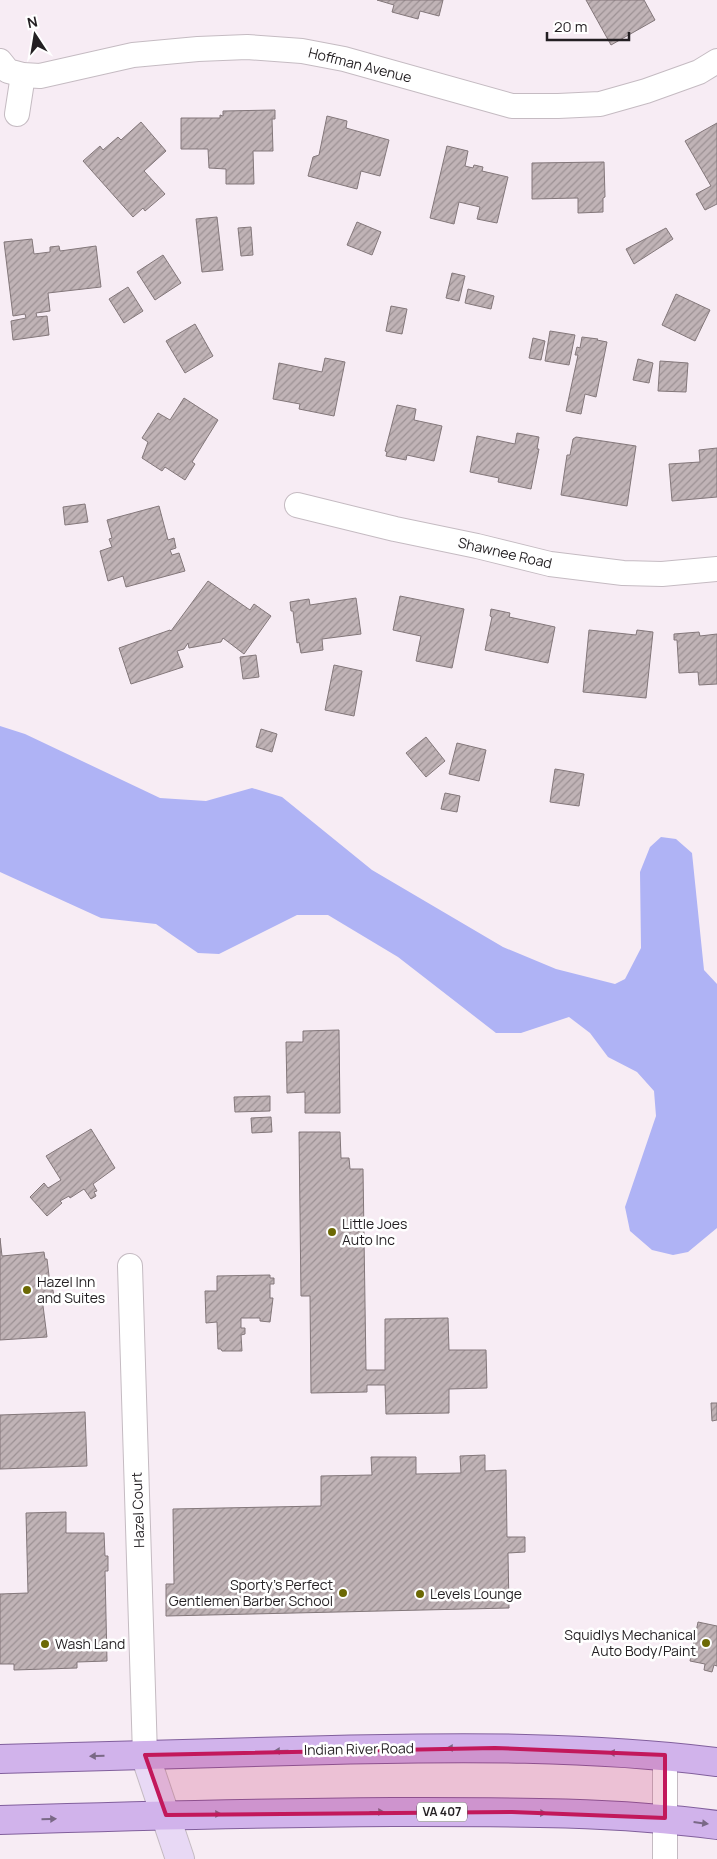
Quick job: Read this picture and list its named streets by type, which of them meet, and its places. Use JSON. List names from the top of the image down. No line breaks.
{"streets":{"main road":["Indian River Road","VA 407"],"street":["Hoffman Avenue","Shawnee Road","Hazel Court"]},"crossings":[["Hazel Court","Indian River Road"]],"places":["Little Joes Auto Inc","Hazel Inn and Suites","Sporty's Perfect Gentlemen Barber School","Levels Lounge","Squidlys Mechanical Auto Body/Paint","Wash Land"],"scale_bar":"20 m","north":"top"}
